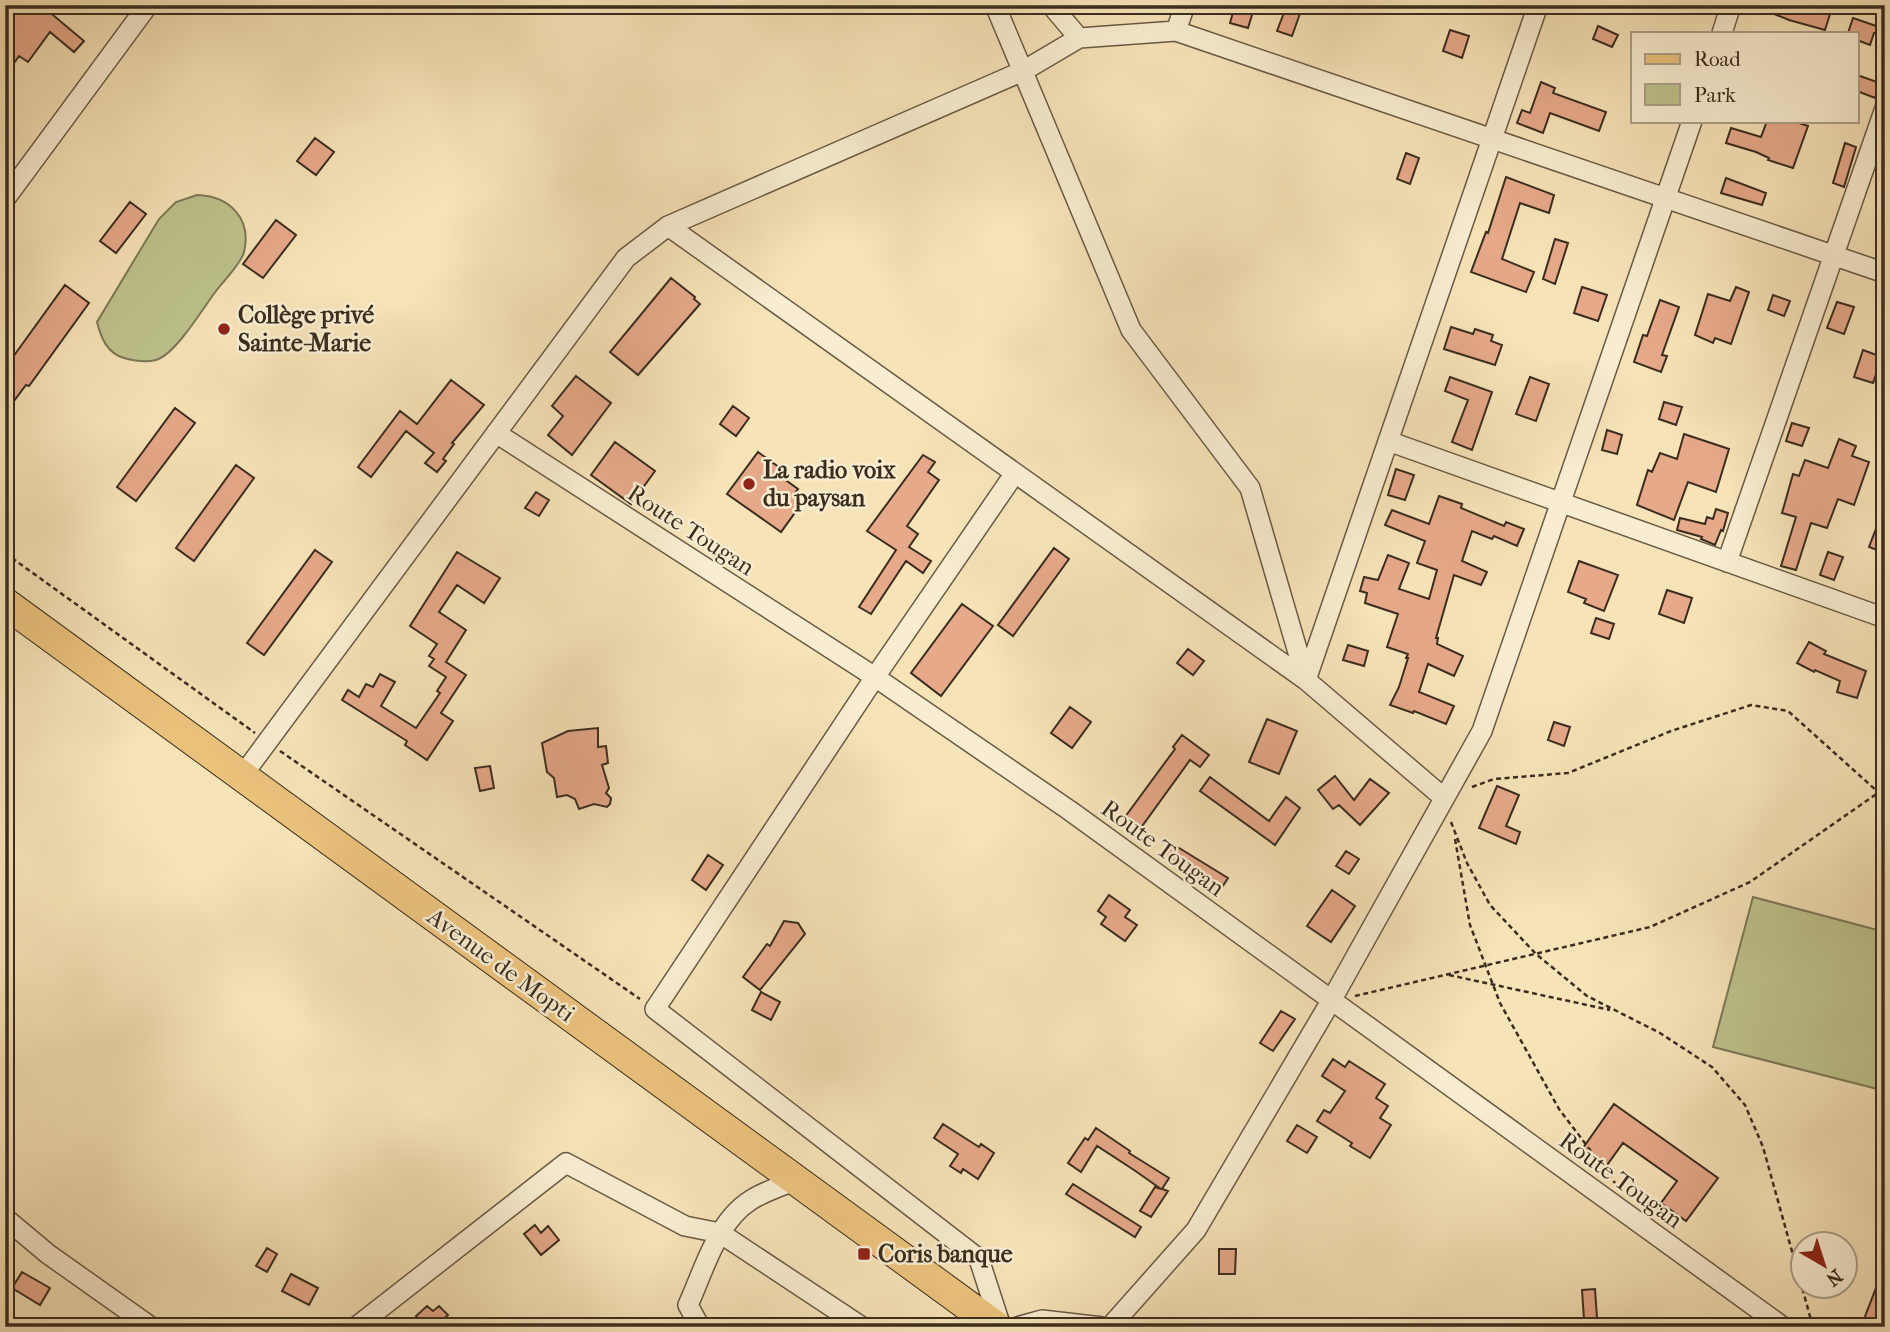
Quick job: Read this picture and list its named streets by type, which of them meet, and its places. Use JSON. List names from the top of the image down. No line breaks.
{"streets":{"main road":["Avenue de Mopti"],"street":["Route Tougan"]},"places":{"other":["Collège privé Sainte-Marie","La radio voix du paysan"],"transit":["Coris banque"]},"legend":["Road","Park"],"north":"bottom right"}
